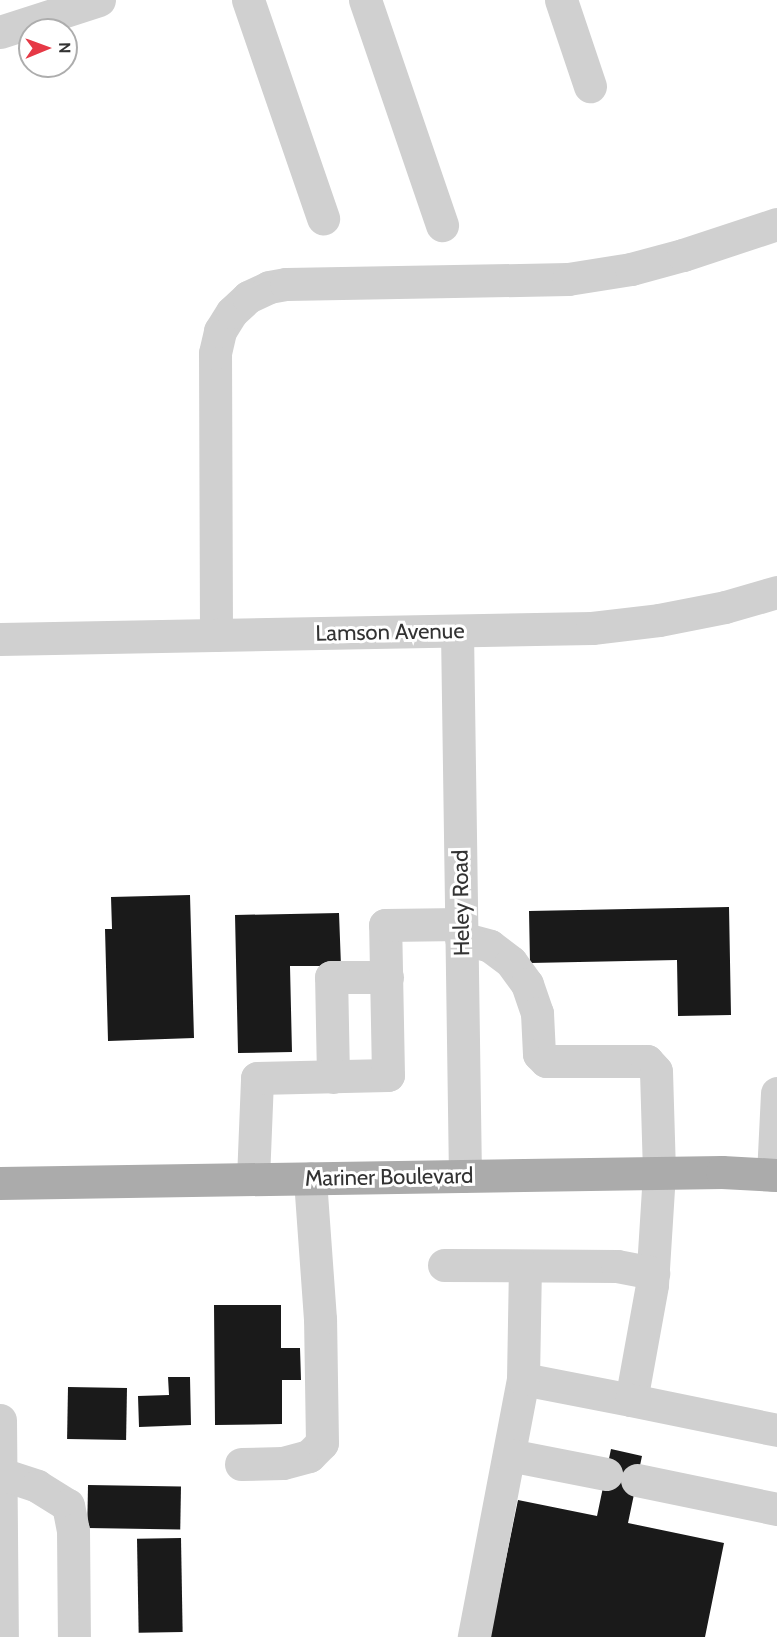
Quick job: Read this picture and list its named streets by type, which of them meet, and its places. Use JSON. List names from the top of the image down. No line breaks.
{"streets":{"main road":["Mariner Boulevard"],"street":["Lamson Avenue","Heley Road"]},"crossings":[["Lamson Avenue","Heley Road"],["Heley Road","Mariner Boulevard"]],"north":"right"}
